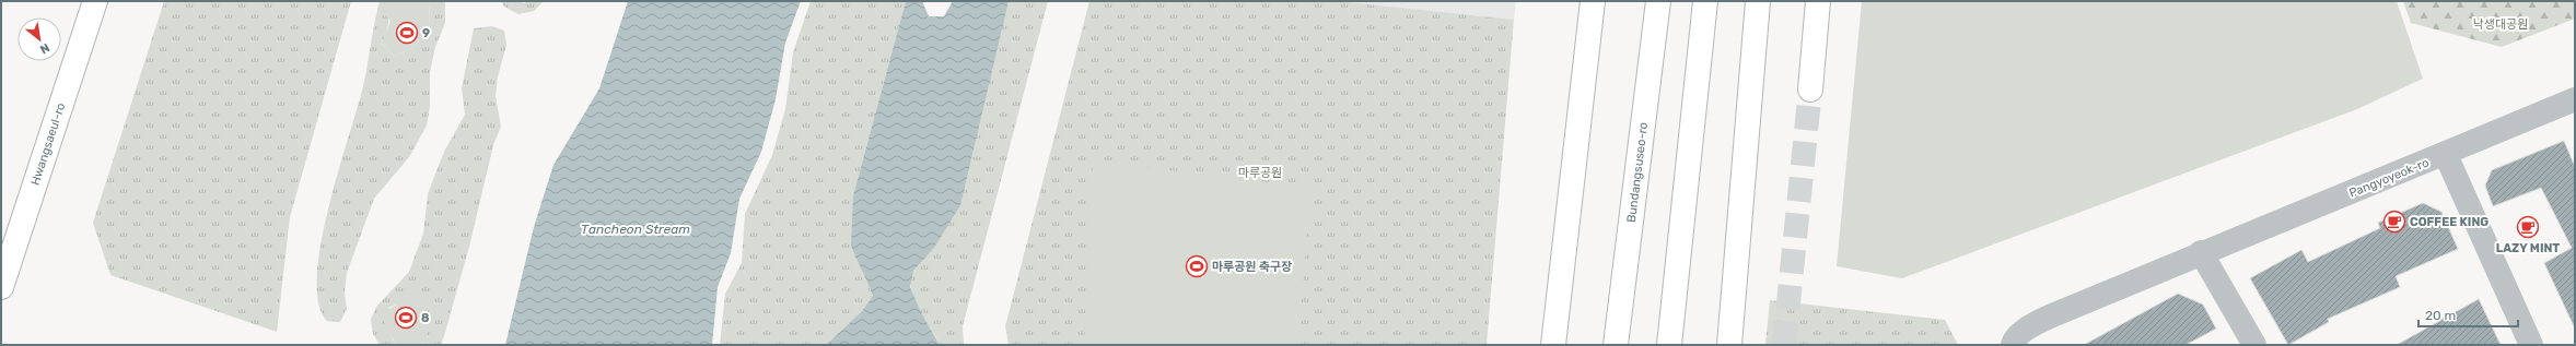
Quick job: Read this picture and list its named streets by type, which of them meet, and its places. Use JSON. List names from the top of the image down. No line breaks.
{"streets":{"main road":["Hwangsaeul-ro","Bundangsuseo-ro"],"street":["Pangyoyeok-ro"]},"water":["Tancheon Stream"],"parks":["낙생대공원","마루공원"],"places":{"sports":["9","마루공원 축구장","8"],"cafe":["COFFEE KING","LAZY MINT"]},"scale_bar":"20 m","north":"bottom right"}
